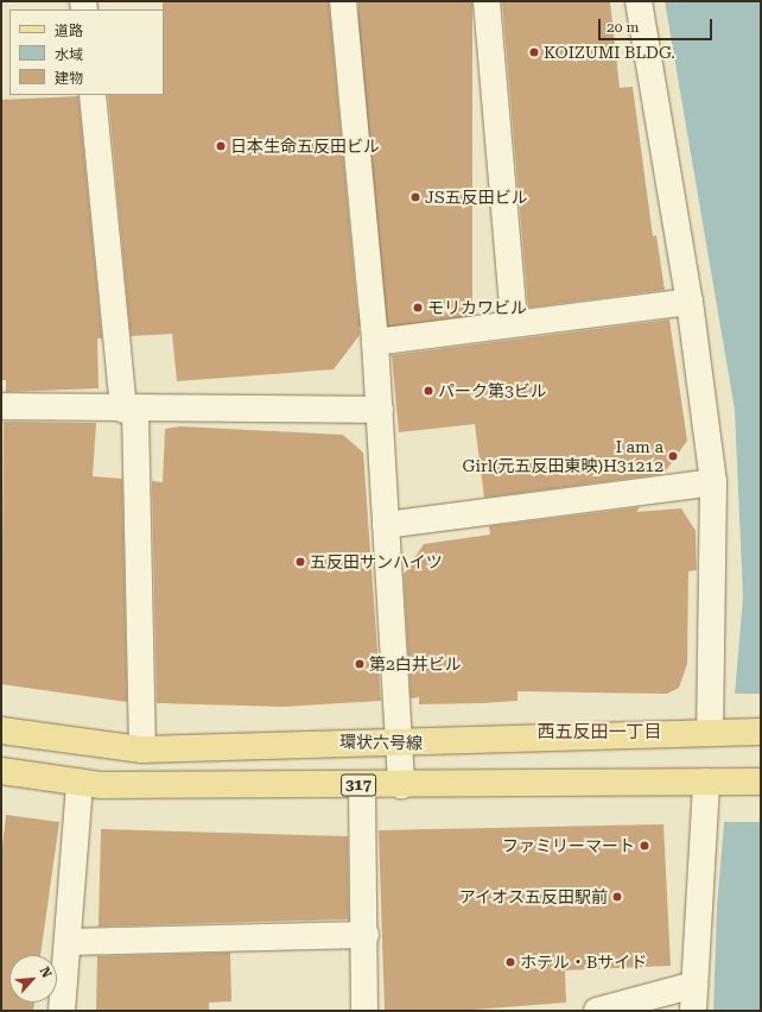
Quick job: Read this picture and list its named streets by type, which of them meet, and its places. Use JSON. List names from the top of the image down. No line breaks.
{"streets":{"main road":["環状六号線","317"]},"districts":["西五反田一丁目"],"places":["KOIZUMI BLDG.","日本生命五反田ビル","JS五反田ビル","モリカワビル","パーク第3ビル","I am a Girl(元五反田東映)H31212","五反田サンハイツ","第2白井ビル","ファミリーマート","アイオス五反田駅前","ホテル・Bサイド"],"legend":["道路","水域","建物"],"scale_bar":"20 m","north":"top right"}
